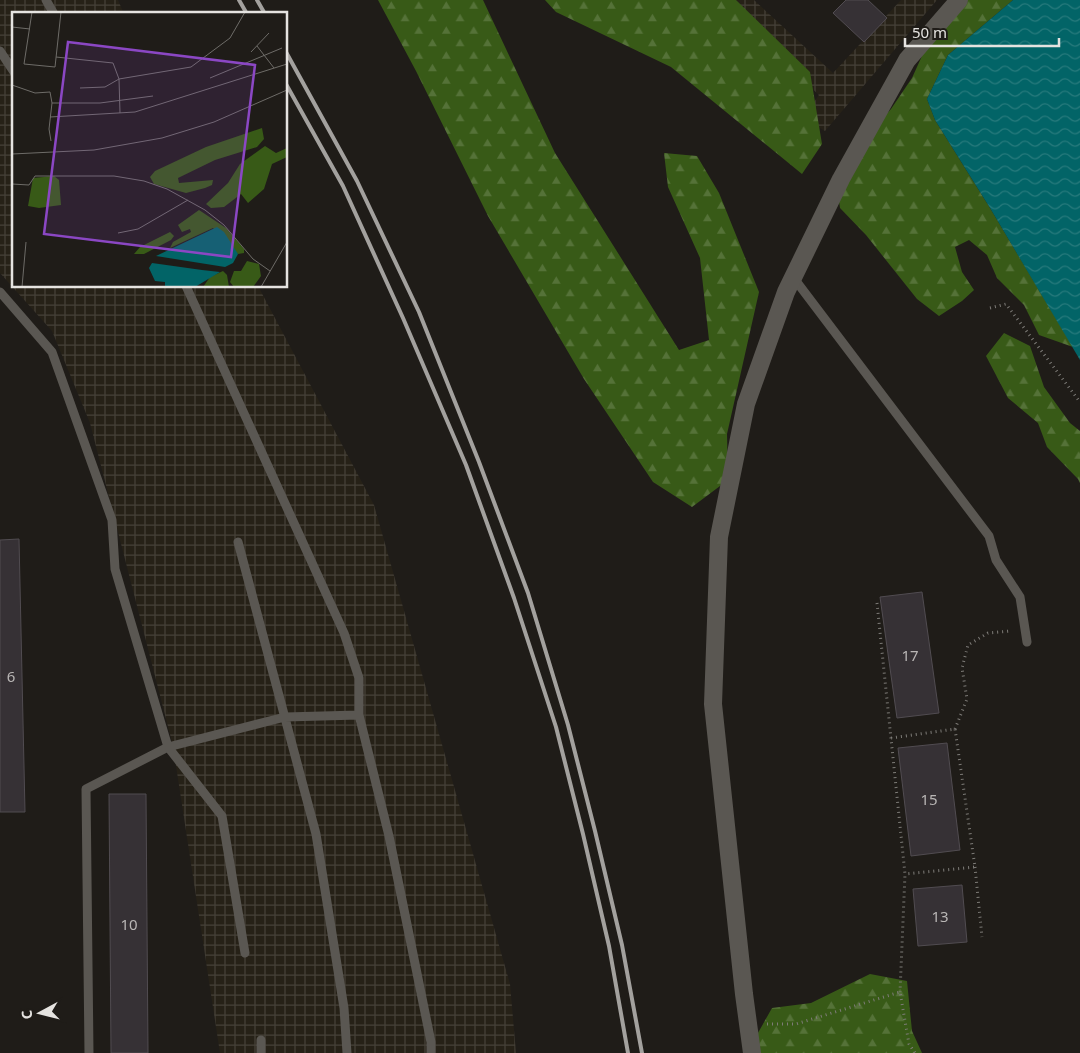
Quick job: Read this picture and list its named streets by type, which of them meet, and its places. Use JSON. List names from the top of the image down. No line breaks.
{"house_numbers":["17","6","15","13","10"],"scale_bar":"50 m","north":"left"}
